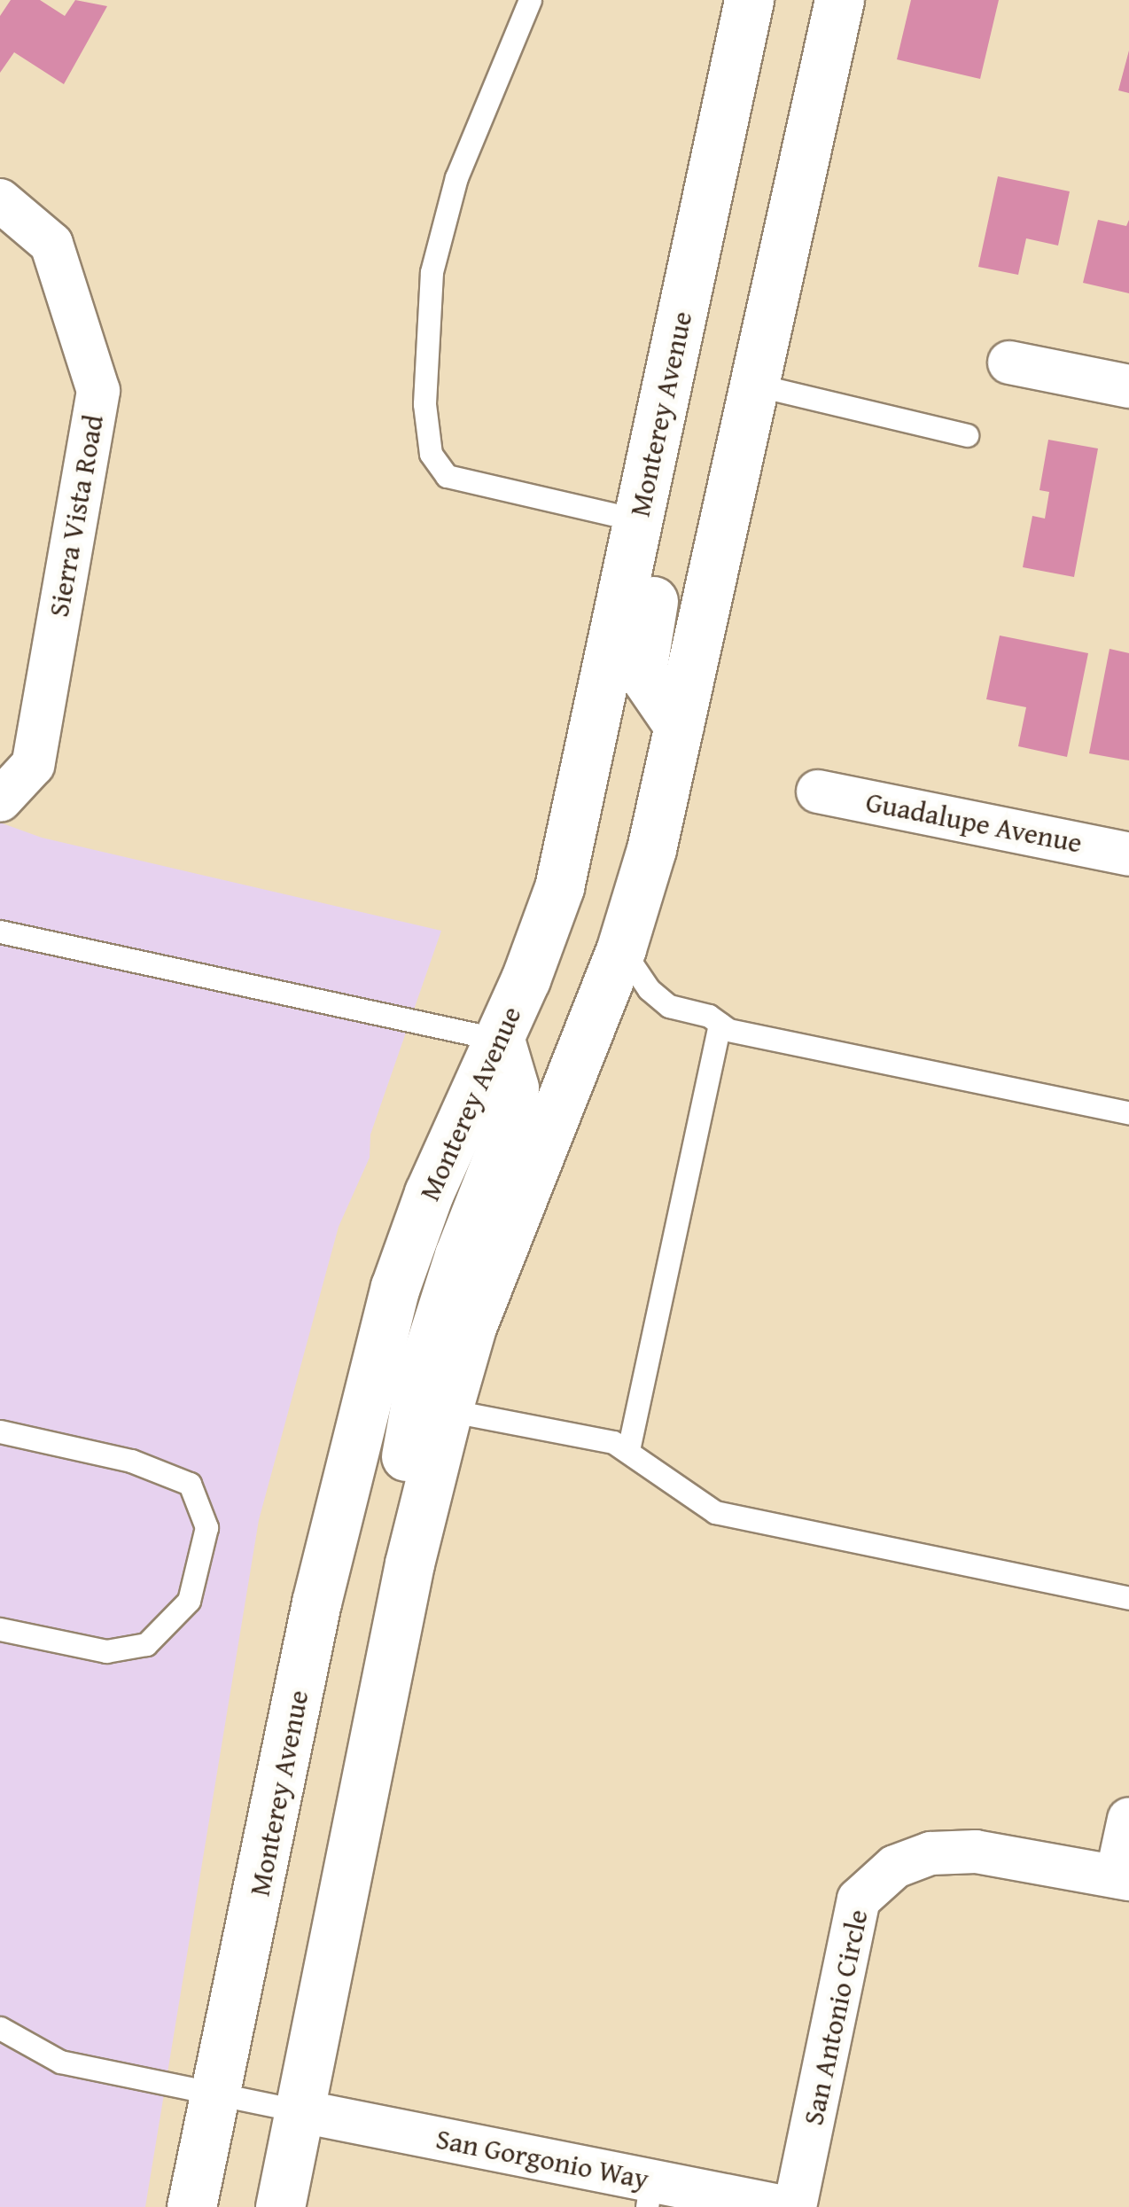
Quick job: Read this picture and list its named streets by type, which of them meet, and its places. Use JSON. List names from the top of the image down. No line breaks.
{"streets":{"main road":["Monterey Avenue"],"street":["Sierra Vista Road","Guadalupe Avenue","San Antonio Circle","San Gorgonio Way"]}}
